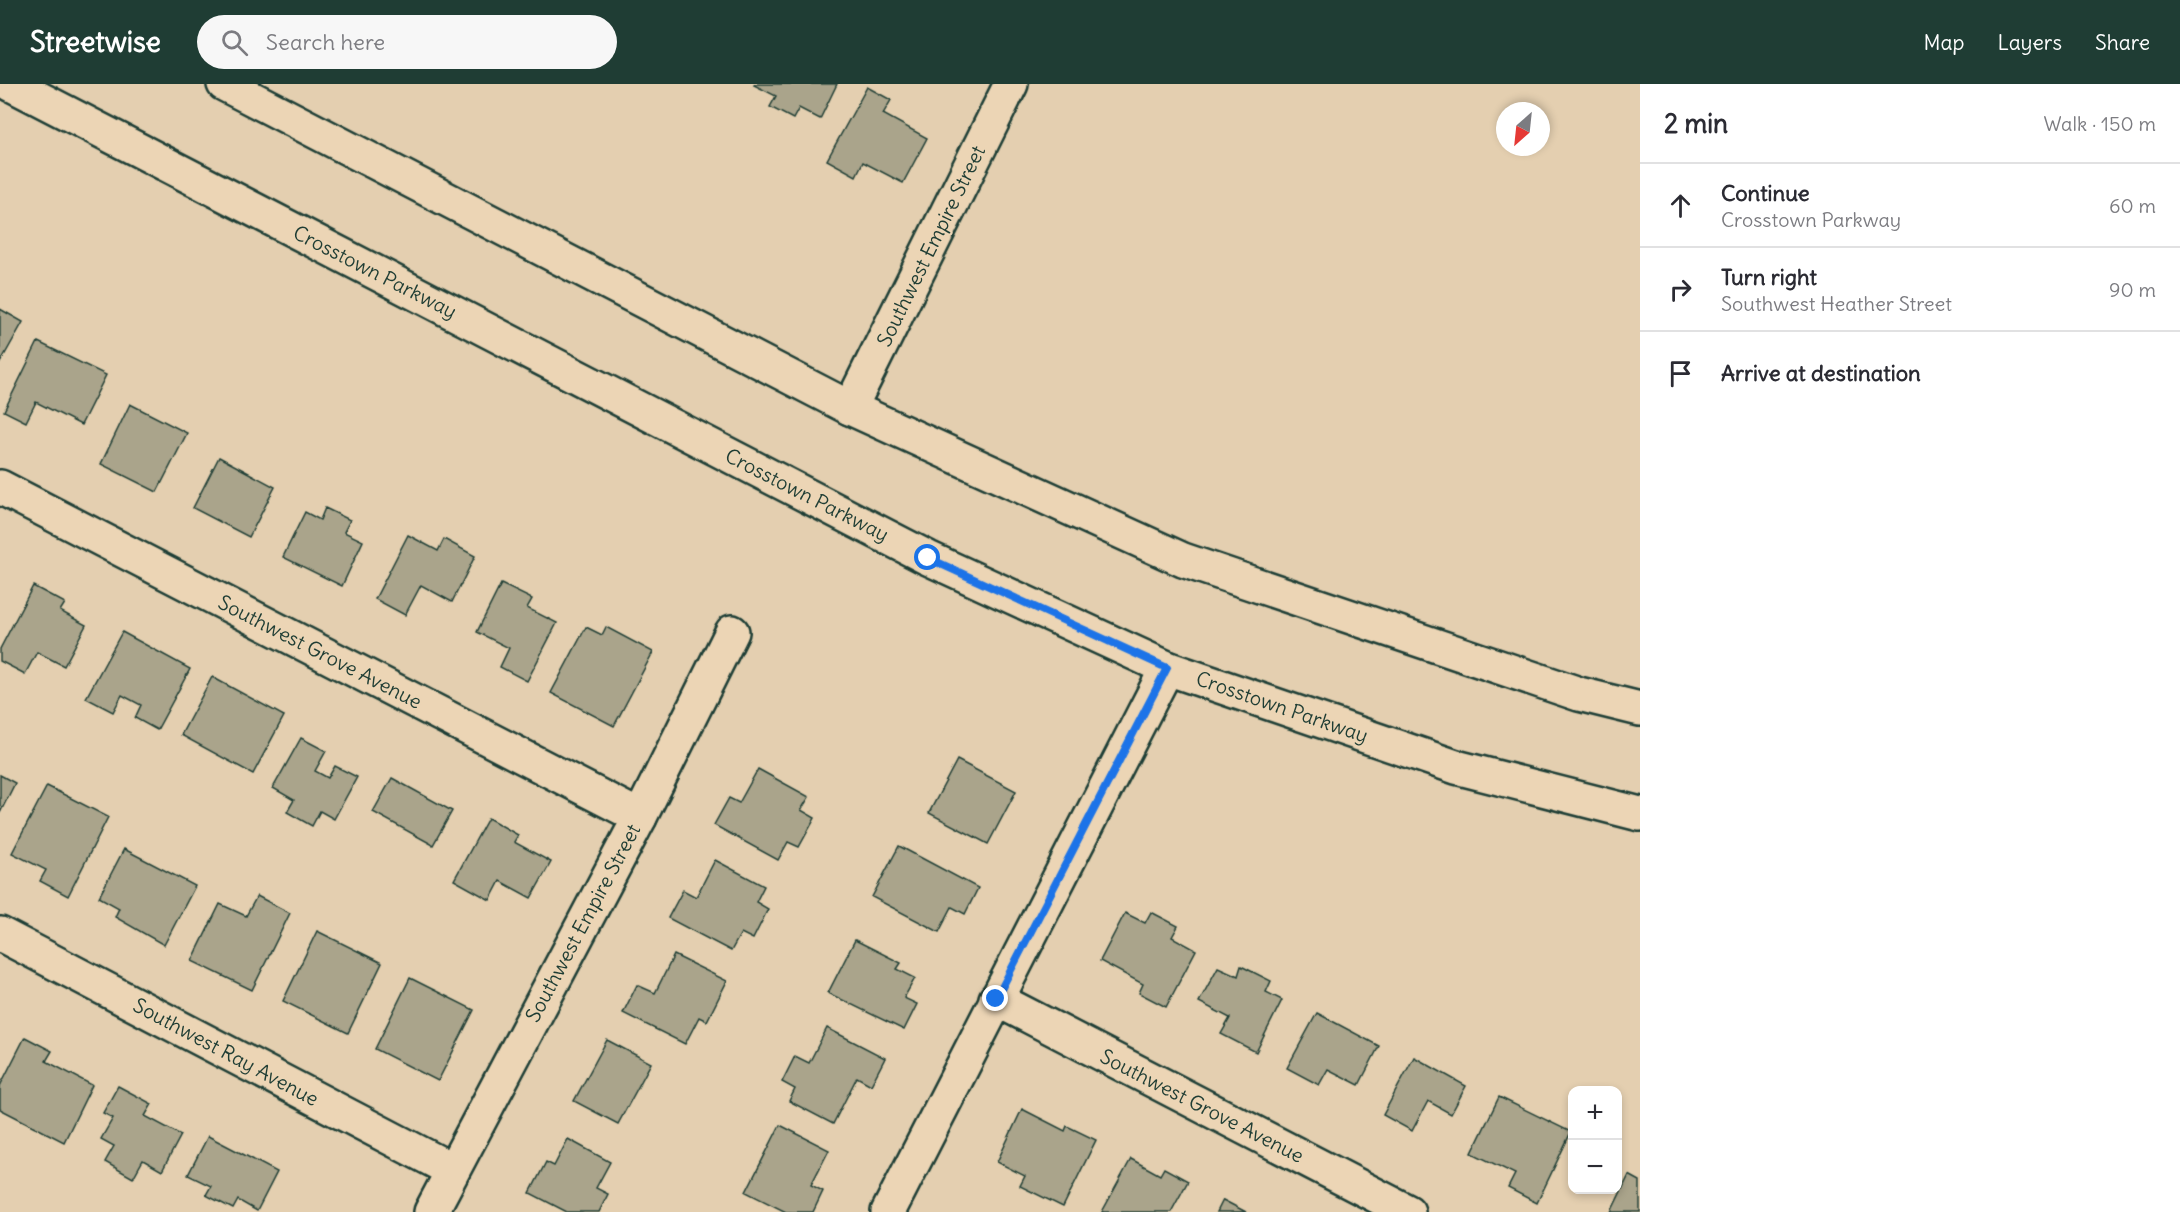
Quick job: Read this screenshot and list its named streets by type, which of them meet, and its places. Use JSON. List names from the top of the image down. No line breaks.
{"streets":{"main road":["Southwest Empire Street","Crosstown Parkway","Southwest Grove Avenue","Southwest Ray Avenue"]},"crossings":[["Southwest Empire Street","Southwest Grove Avenue"],["Southwest Empire Street","Southwest Ray Avenue"]],"north":"bottom left","page":{"header":"Streetwise","search":"Search here","nav":["Map","Layers","Share"],"heading":["2 min","Walk · 150 m"],"list":[["Continue","Crosstown Parkway","60 m"],["Turn right","Southwest Heather Street","90 m"],"Arrive at destination"],"map_buttons":["+","−"]}}
